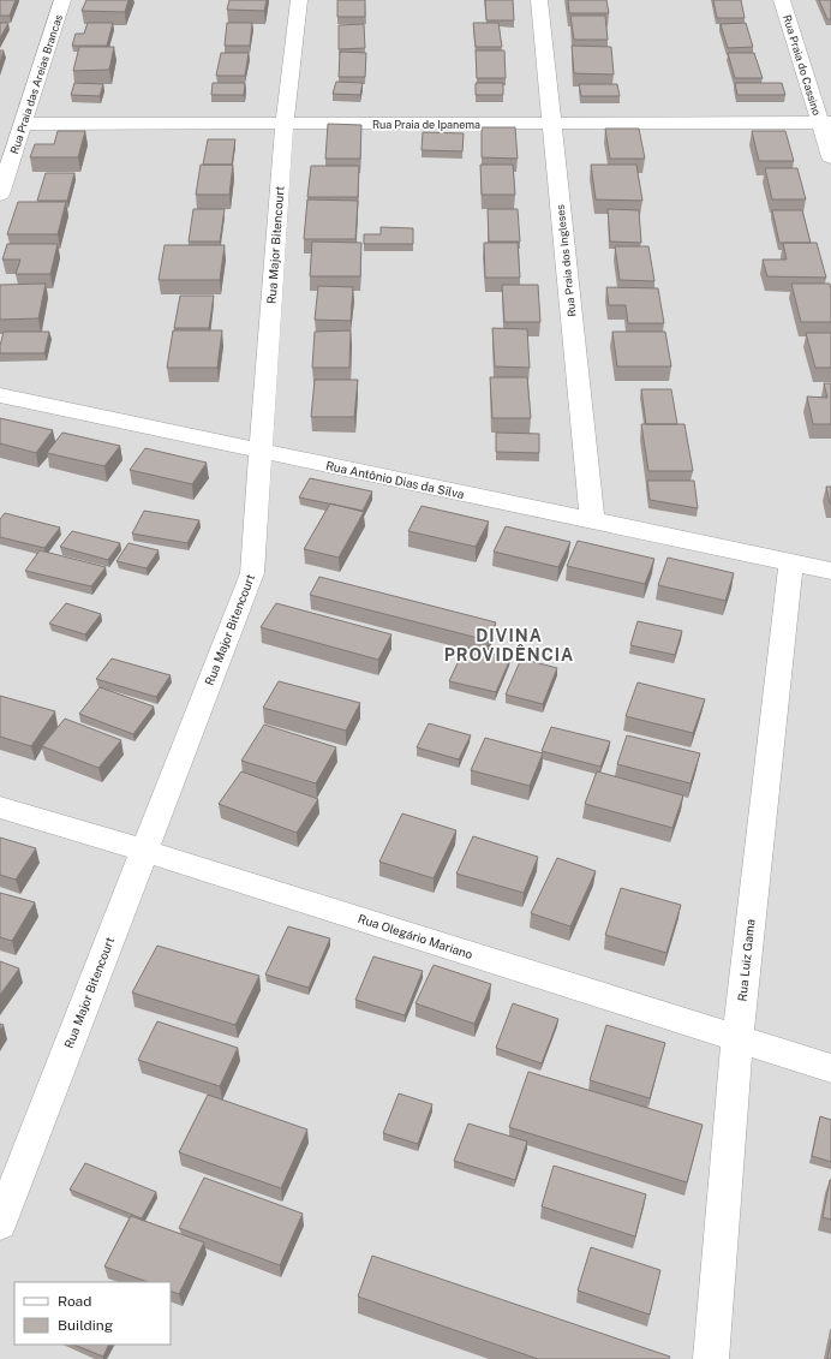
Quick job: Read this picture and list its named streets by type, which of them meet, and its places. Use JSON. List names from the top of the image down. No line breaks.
{"streets":{"street":["Rua Praia do Cassino","Rua Praia das Areias Brancas","Rua Praia de Ipanema","Rua Major Bitencourt","Rua Praia dos Ingleses","Rua Antônio Dias da Silva","Rua Olegário Mariano","Rua Luiz Gama"]},"crossings":[["Rua Praia do Cassino","Rua Praia de Ipanema"],["Rua Praia das Areias Brancas","Rua Praia de Ipanema"],["Rua Praia de Ipanema","Rua Major Bitencourt"],["Rua Praia de Ipanema","Rua Praia dos Ingleses"],["Rua Major Bitencourt","Rua Antônio Dias da Silva"],["Rua Major Bitencourt","Rua Olegário Mariano"],["Rua Praia dos Ingleses","Rua Antônio Dias da Silva"],["Rua Antônio Dias da Silva","Rua Luiz Gama"],["Rua Olegário Mariano","Rua Luiz Gama"]],"districts":["DIVINA PROVIDÊNCIA"],"legend":["Road","Building"]}
